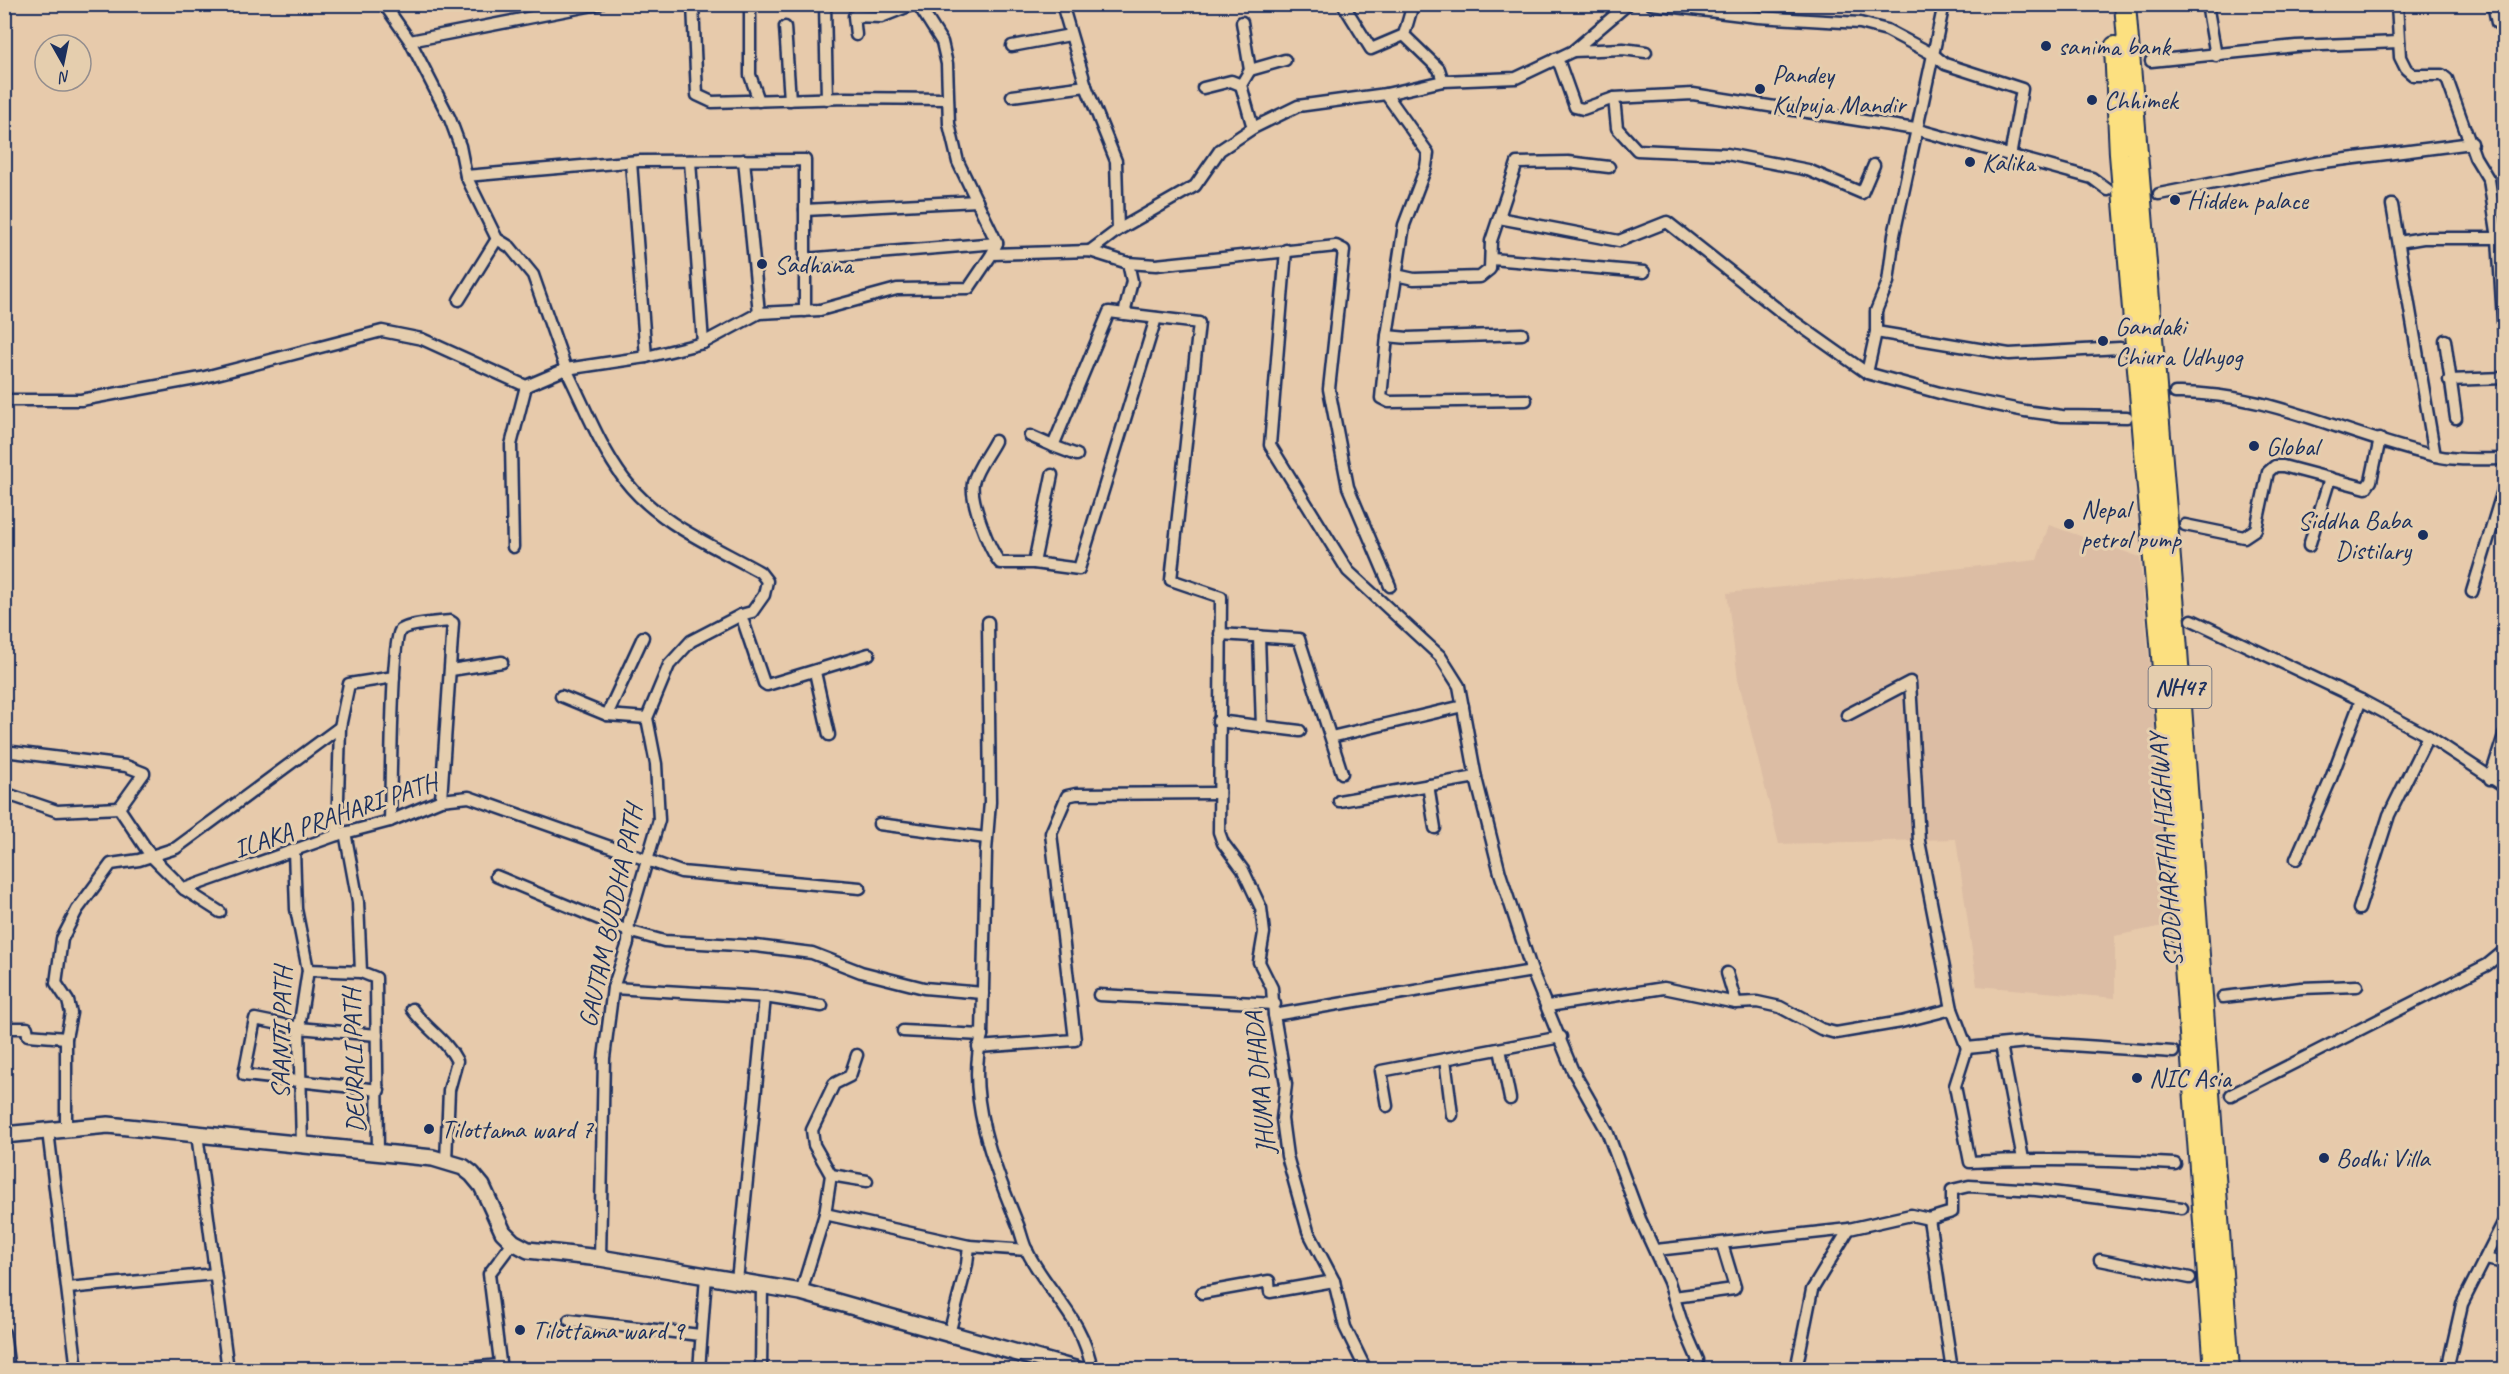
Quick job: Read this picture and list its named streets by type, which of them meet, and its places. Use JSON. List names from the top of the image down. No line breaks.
{"streets":{"highway":["NH47","SIDDHARTHA HIGHWAY"],"street":["ILAKA PRAHARI PATH","GAUTAM BUDDHA PATH","SAANTI PATH","DEURALI PATH","JHUMA DHADA"]},"crossings":[["ILAKA PRAHARI PATH","GAUTAM BUDDHA PATH"],["ILAKA PRAHARI PATH","SAANTI PATH"],["ILAKA PRAHARI PATH","DEURALI PATH"]],"places":["sanima bank","Pandey Kulpuja Mandir","Chhimek","Kalika","Hidden palace","Sadhana","Gandaki Chiura Udhyog","Global","Nepal petrol pump","Siddha Baba Distilary","NIC Asia","Tilottama ward 7","Bodhi Villa","Tilottama ward 9"],"north":"bottom"}
